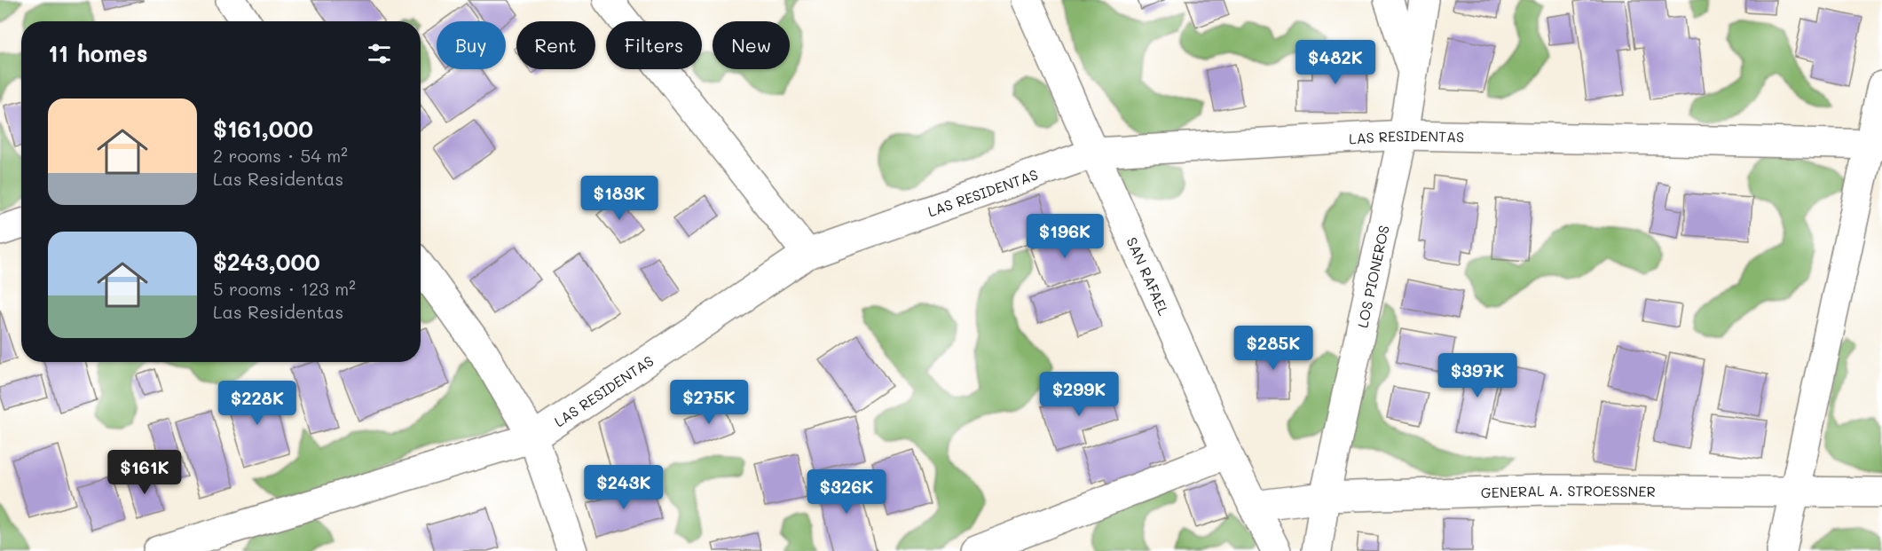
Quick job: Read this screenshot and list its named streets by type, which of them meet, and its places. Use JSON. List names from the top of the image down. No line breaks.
{"streets":{"street":["LAS RESIDENTAS","LOS PIONEROS","SAN RAFAEL","GENERAL A. STROESSNER"]},"crossings":[["LAS RESIDENTAS","LOS PIONEROS"],["LAS RESIDENTAS","SAN RAFAEL"],["LOS PIONEROS","GENERAL A. STROESSNER"],["SAN RAFAEL","GENERAL A. STROESSNER"]],"page":{"chip":["Buy","Rent","Filters","New"],"heading":"11 homes","price":["$482K","$183K","$196K","$285K","$397K","$299K","$275K","$228K","$161K","$243K","$326K"],"list":[{"name":"$161,000","note":"2 rooms · 54 m² · Las Residentas"},{"name":"$243,000","note":"5 rooms · 123 m² · Las Residentas"}]}}
